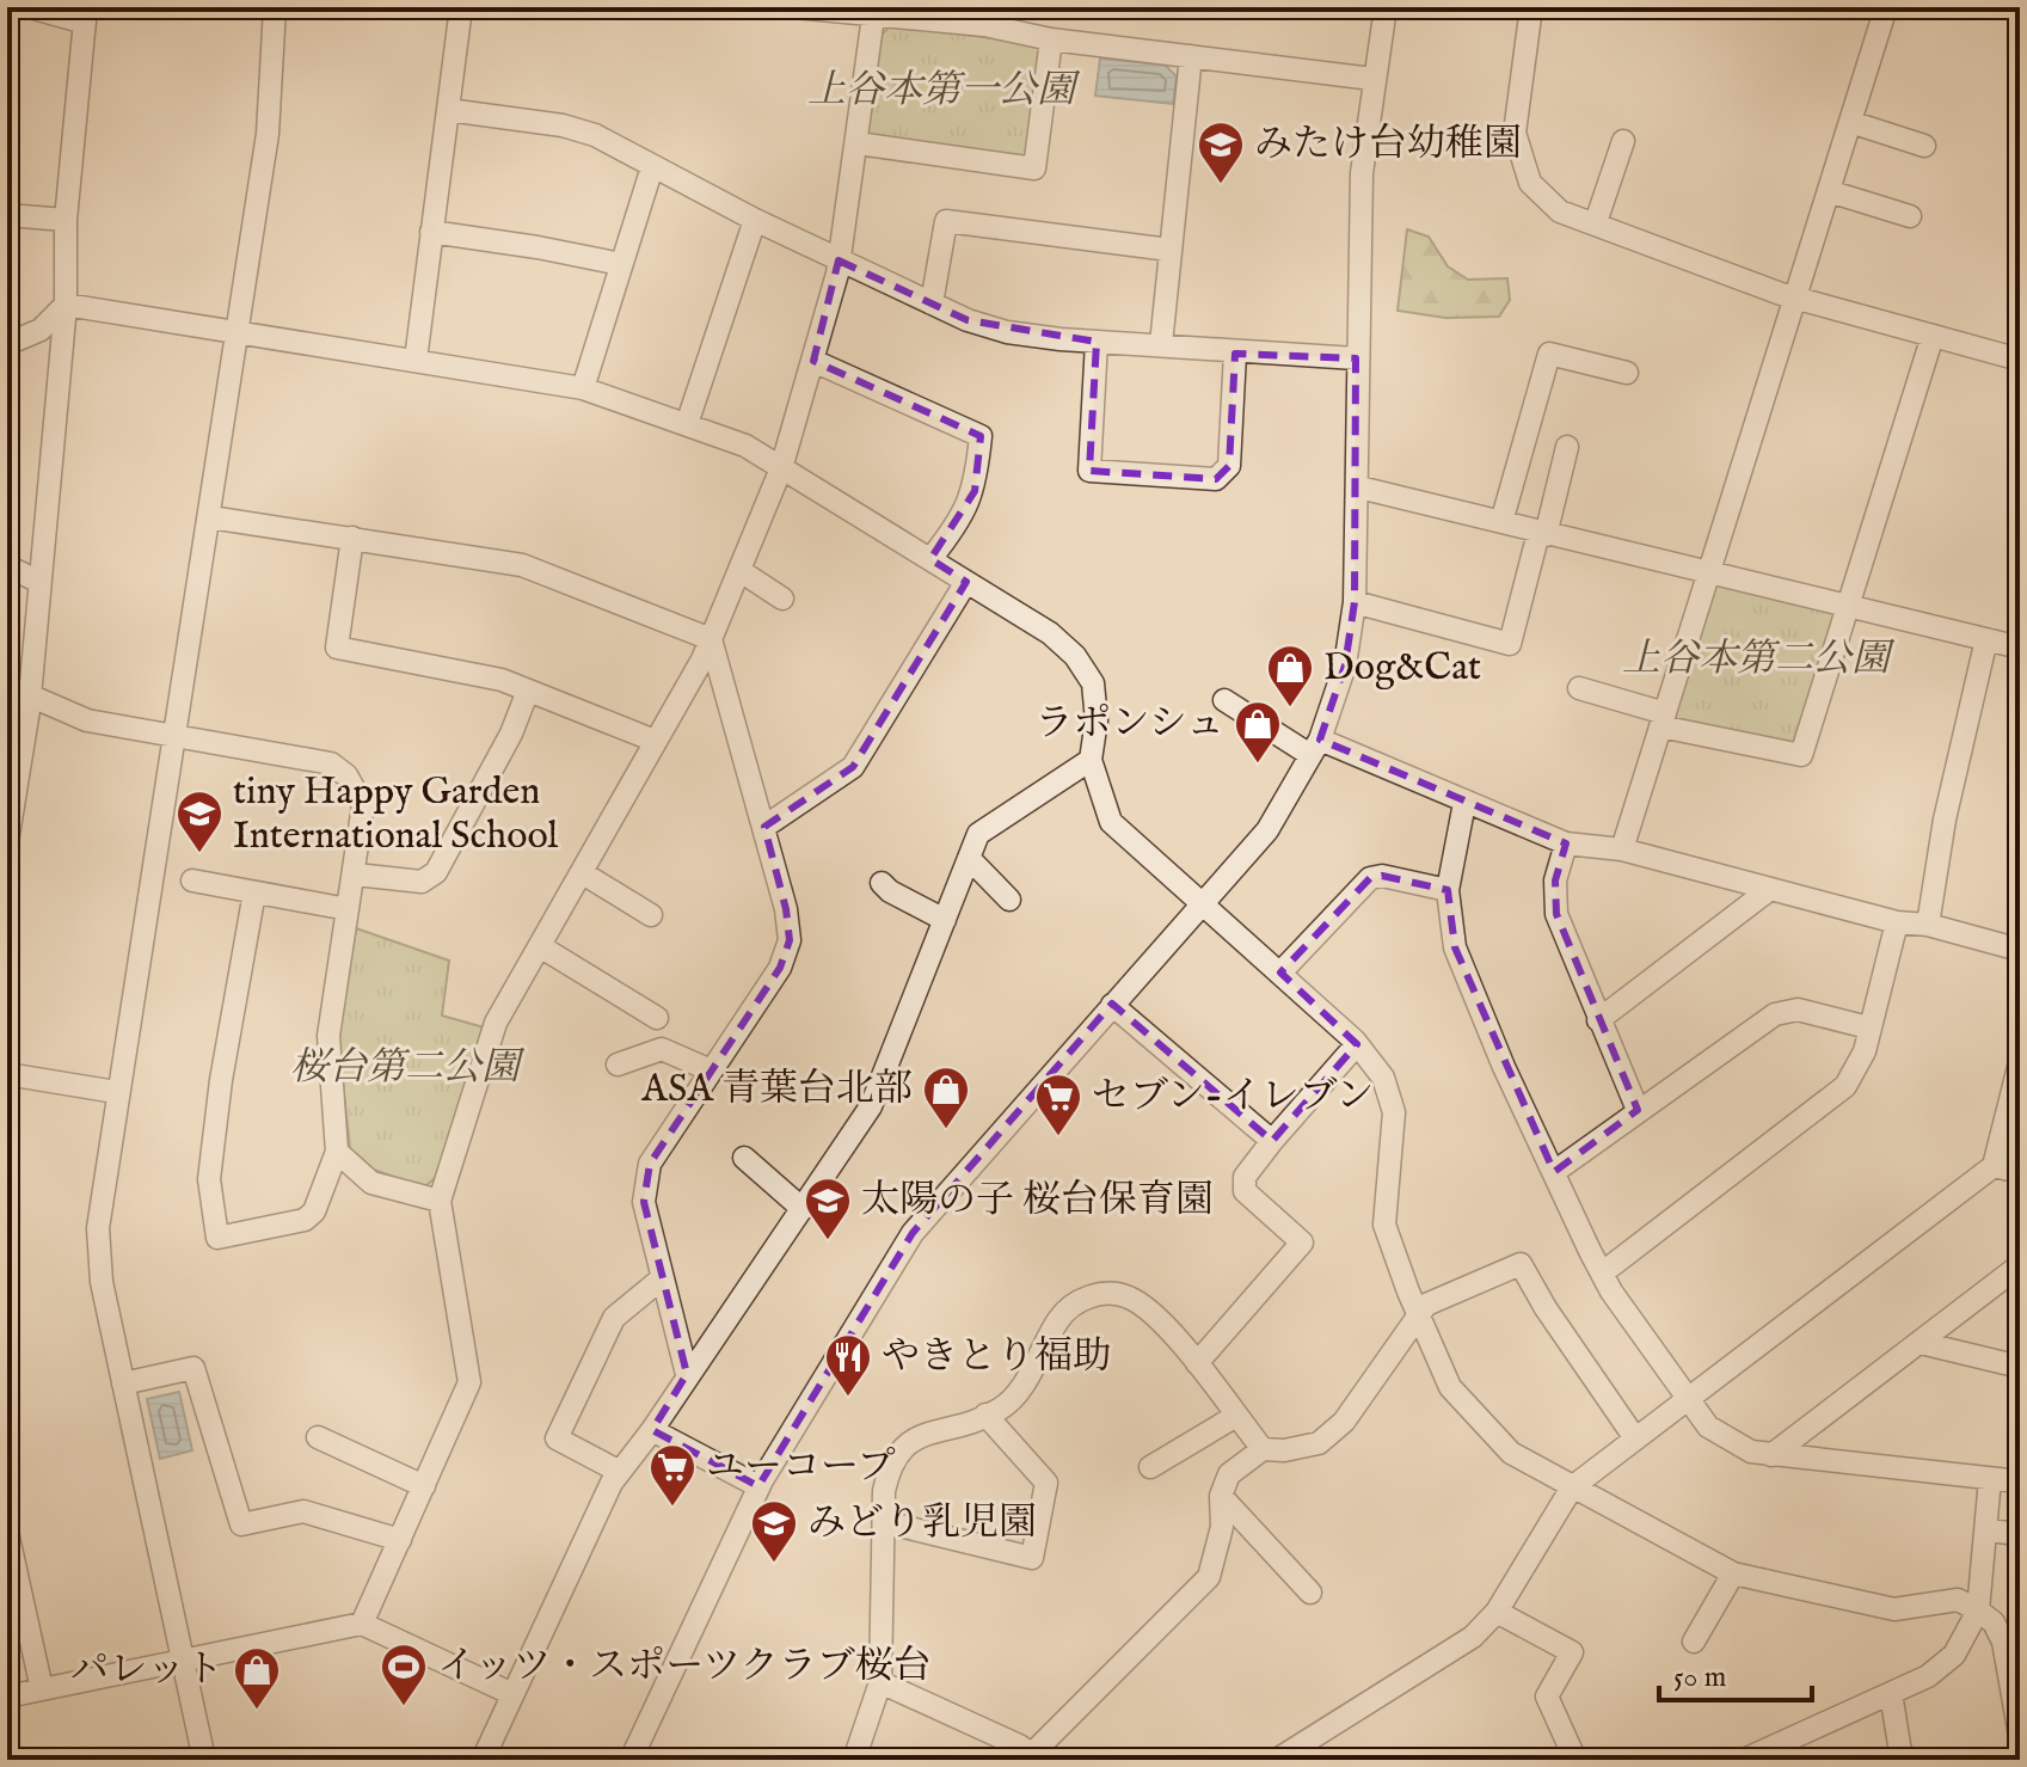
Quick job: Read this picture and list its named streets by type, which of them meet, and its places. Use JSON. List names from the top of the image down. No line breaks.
{"parks":["上谷本第一公園","上谷本第二公園","桜台第二公園"],"places":{"school or university":["みたけ台幼稚園","tiny Happy Garden International School","太陽の子 桜台保育園","みどり乳児園"],"shop":["Dog&Cat","ラポンシュ","ASA 青葉台北部","パレット"],"supermarket":["セブン-イレブン","ユーコープ"],"restaurant":["やきとり福助"],"sports":["イッツ・スポーツクラブ桜台"]},"scale_bar":"50 m"}
